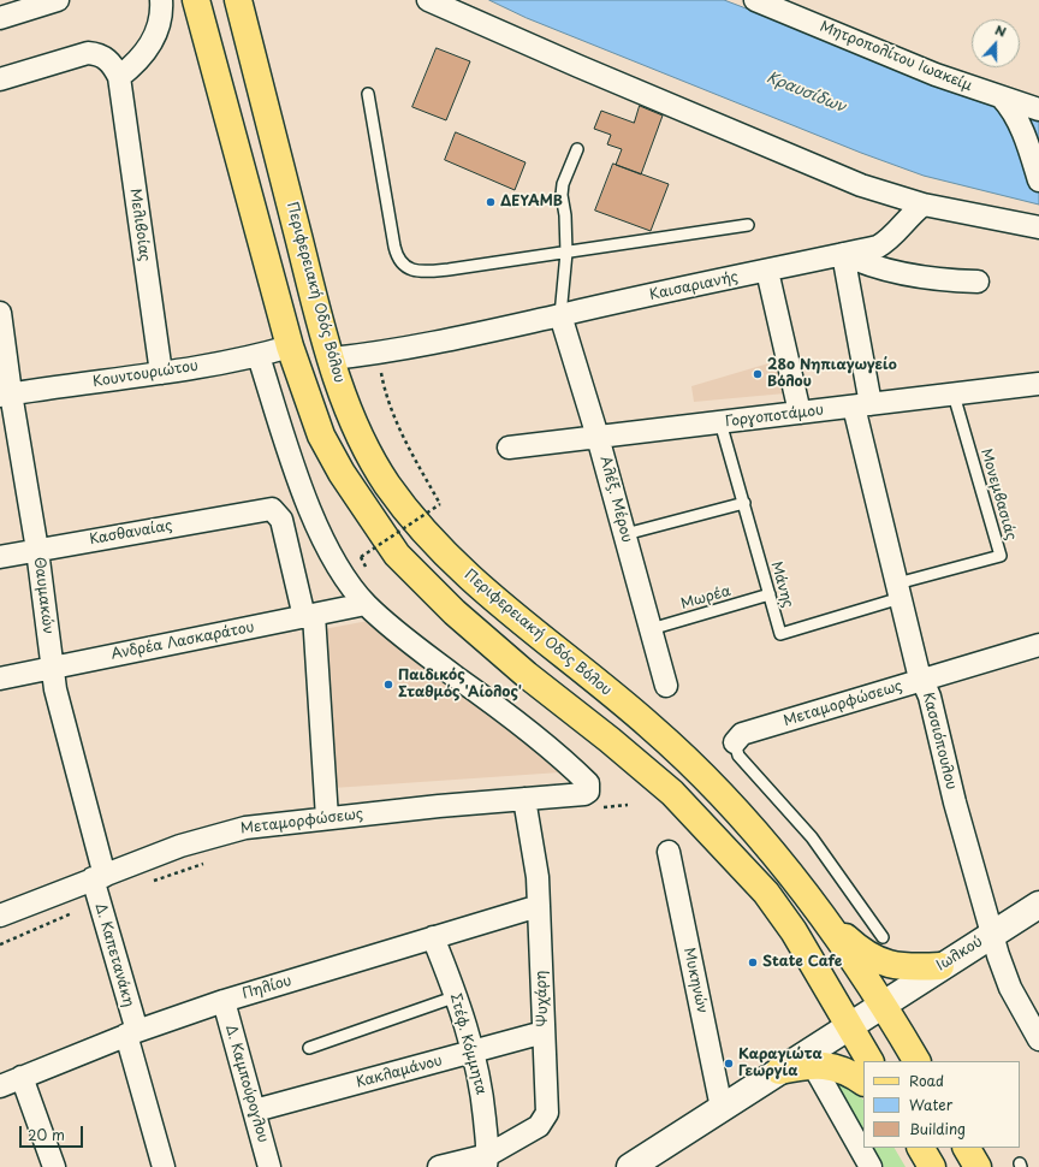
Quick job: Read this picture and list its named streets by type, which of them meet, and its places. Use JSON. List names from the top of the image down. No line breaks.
{"streets":{"main road":["Περιφερειακή Οδός Βόλου","Ιωλκού"],"street":["Μητροπολίτου Ιωακείμ","Μελιβοίας","Καισαριανής","Κουντουριώτου","Γοργοποτάμου","Αλέξ. Μέρου","Κασθαναίας","Θαυμακών","Ανδρέα Λασκαράτου","Μεταμορφώσεως","Κασσιόπουλου","Δ. Καπετανάκη","Μυκηνών","Πηλίου","Ψυχάρη","Στέφ. Κόμμητα","Κακλαμάνου","Δ. Καμπούρογλου"],"lane":["Μονεμβασιάς","Μάνης","Μωρέα"]},"crossings":[["Μελιβοίας","Κουντουριώτου"],["Καισαριανής","Περιφερειακή Οδός Βόλου"],["Καισαριανής","Αλέξ. Μέρου"],["Καισαριανής","Κασσιόπουλου"],["Περιφερειακή Οδός Βόλου","Ιωλκού"],["Κουντουριώτου","Θαυμακών"],["Γοργοποτάμου","Μονεμβασιάς"],["Γοργοποτάμου","Αλέξ. Μέρου"],["Γοργοποτάμου","Μάνης"],["Γοργοποτάμου","Κασσιόπουλου"],["Μονεμβασιάς","Μάνης"],["Μονεμβασιάς","Κασσιόπουλου"],["Αλέξ. Μέρου","Μωρέα"],["Κασθαναίας","Θαυμακών"],["Κασθαναίας","Ανδρέα Λασκαράτου"],["Μάνης","Μωρέα"],["Μάνης","Κασσιόπουλου"],["Θαυμακών","Ανδρέα Λασκαράτου"],["Θαυμακών","Μεταμορφώσεως"],["Θαυμακών","Δ. Καπετανάκη"],["Μεταμορφώσεως","Κασσιόπουλου"],["Μεταμορφώσεως","Δ. Καπετανάκη"],["Μεταμορφώσεως","Ψυχάρη"],["Κασσιόπουλου","Ιωλκού"],["Ιωλκού","Μυκηνών"],["Δ. Καπετανάκη","Πηλίου"],["Πηλίου","Ψυχάρη"],["Πηλίου","Στέφ. Κόμμητα"],["Πηλίου","Δ. Καμπούρογλου"],["Ψυχάρη","Στέφ. Κόμμητα"],["Ψυχάρη","Κακλαμάνου"],["Στέφ. Κόμμητα","Κακλαμάνου"],["Κακλαμάνου","Δ. Καμπούρογλου"]],"water":["Κραυσίδων"],"places":["ΔΕΥΑΜΒ","28ο Νηπιαγωγείο Βόλου","Παιδικός Σταθμός 'Αίολος'","State Cafe","Καραγιώτα Γεωργία"],"legend":["Road","Water","Building"],"scale_bar":"20 m","north":"top"}
